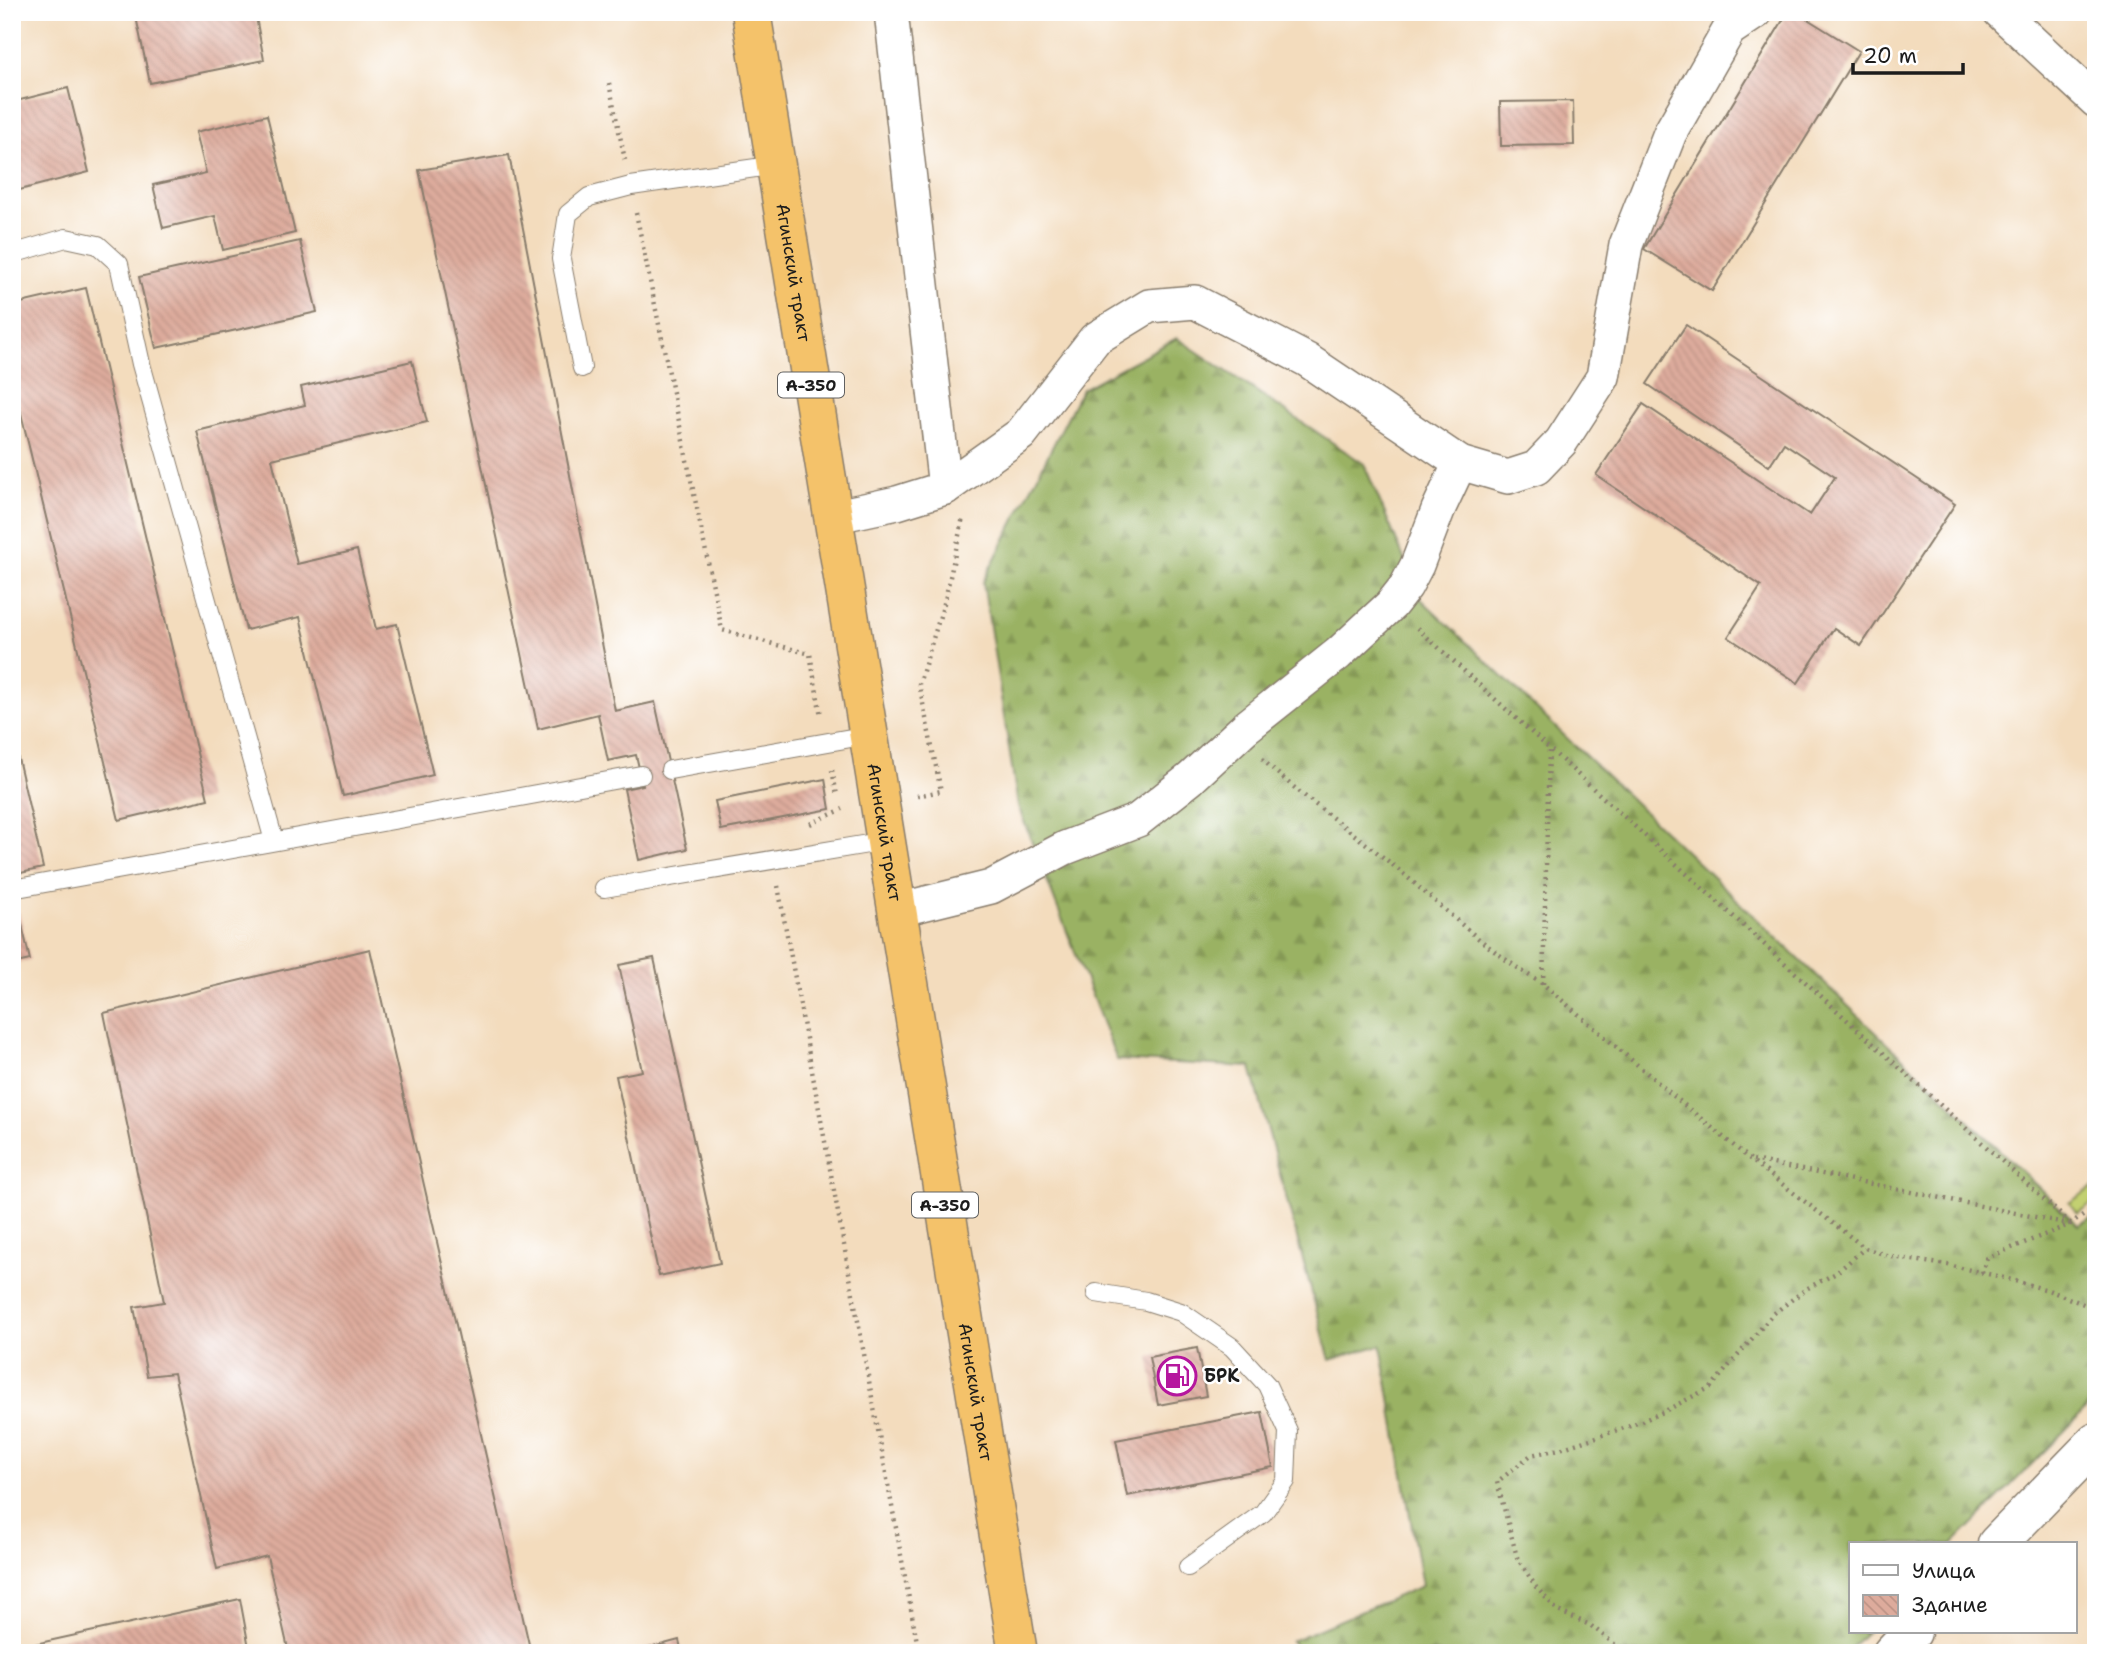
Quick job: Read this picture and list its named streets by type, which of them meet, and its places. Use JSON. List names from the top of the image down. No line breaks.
{"streets":{"highway":["Агинский тракт","А-350"]},"places":{"fuel station":["БРК"]},"legend":["Улица","Здание"],"scale_bar":"20 m"}
